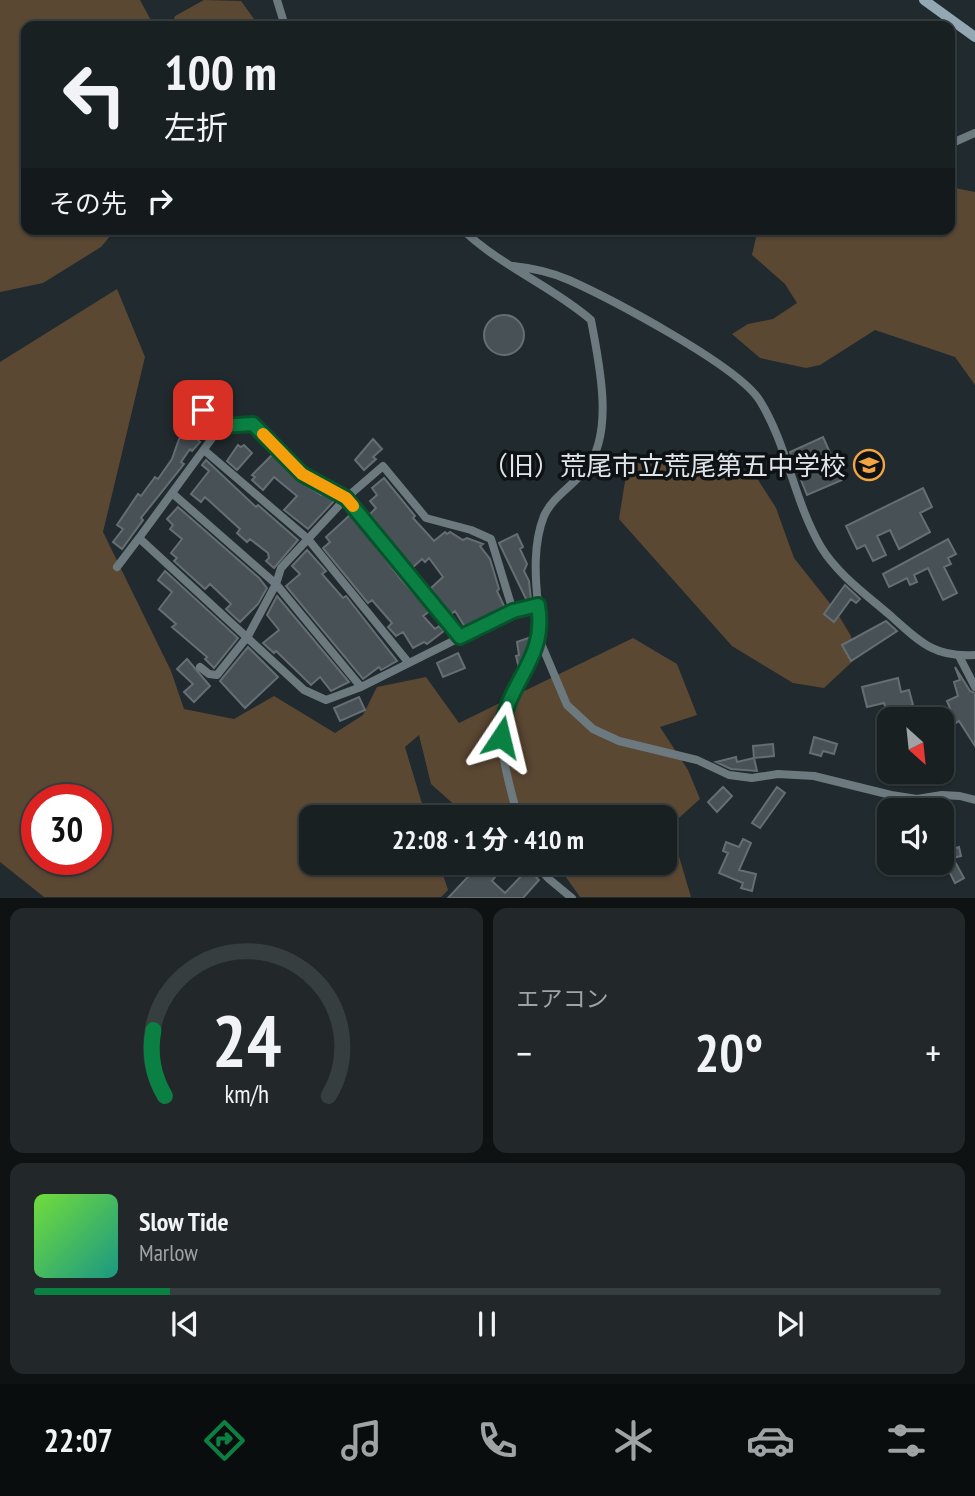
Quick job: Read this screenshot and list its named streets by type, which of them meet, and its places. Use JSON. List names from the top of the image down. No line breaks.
{"places":{"school or university":["（旧）荒尾市立荒尾第五中学校"]},"north":"bottom right","page":{"turn":["100 m","左折"],"then":"その先","limit":"30","trip":"22:08 · 1 分 · 410 m","tile":"エアコン","heat":["−","20°","+"],"song":["Slow Tide","Marlow"],"tabs":"22:07","gauge":["24","km/h"]}}
